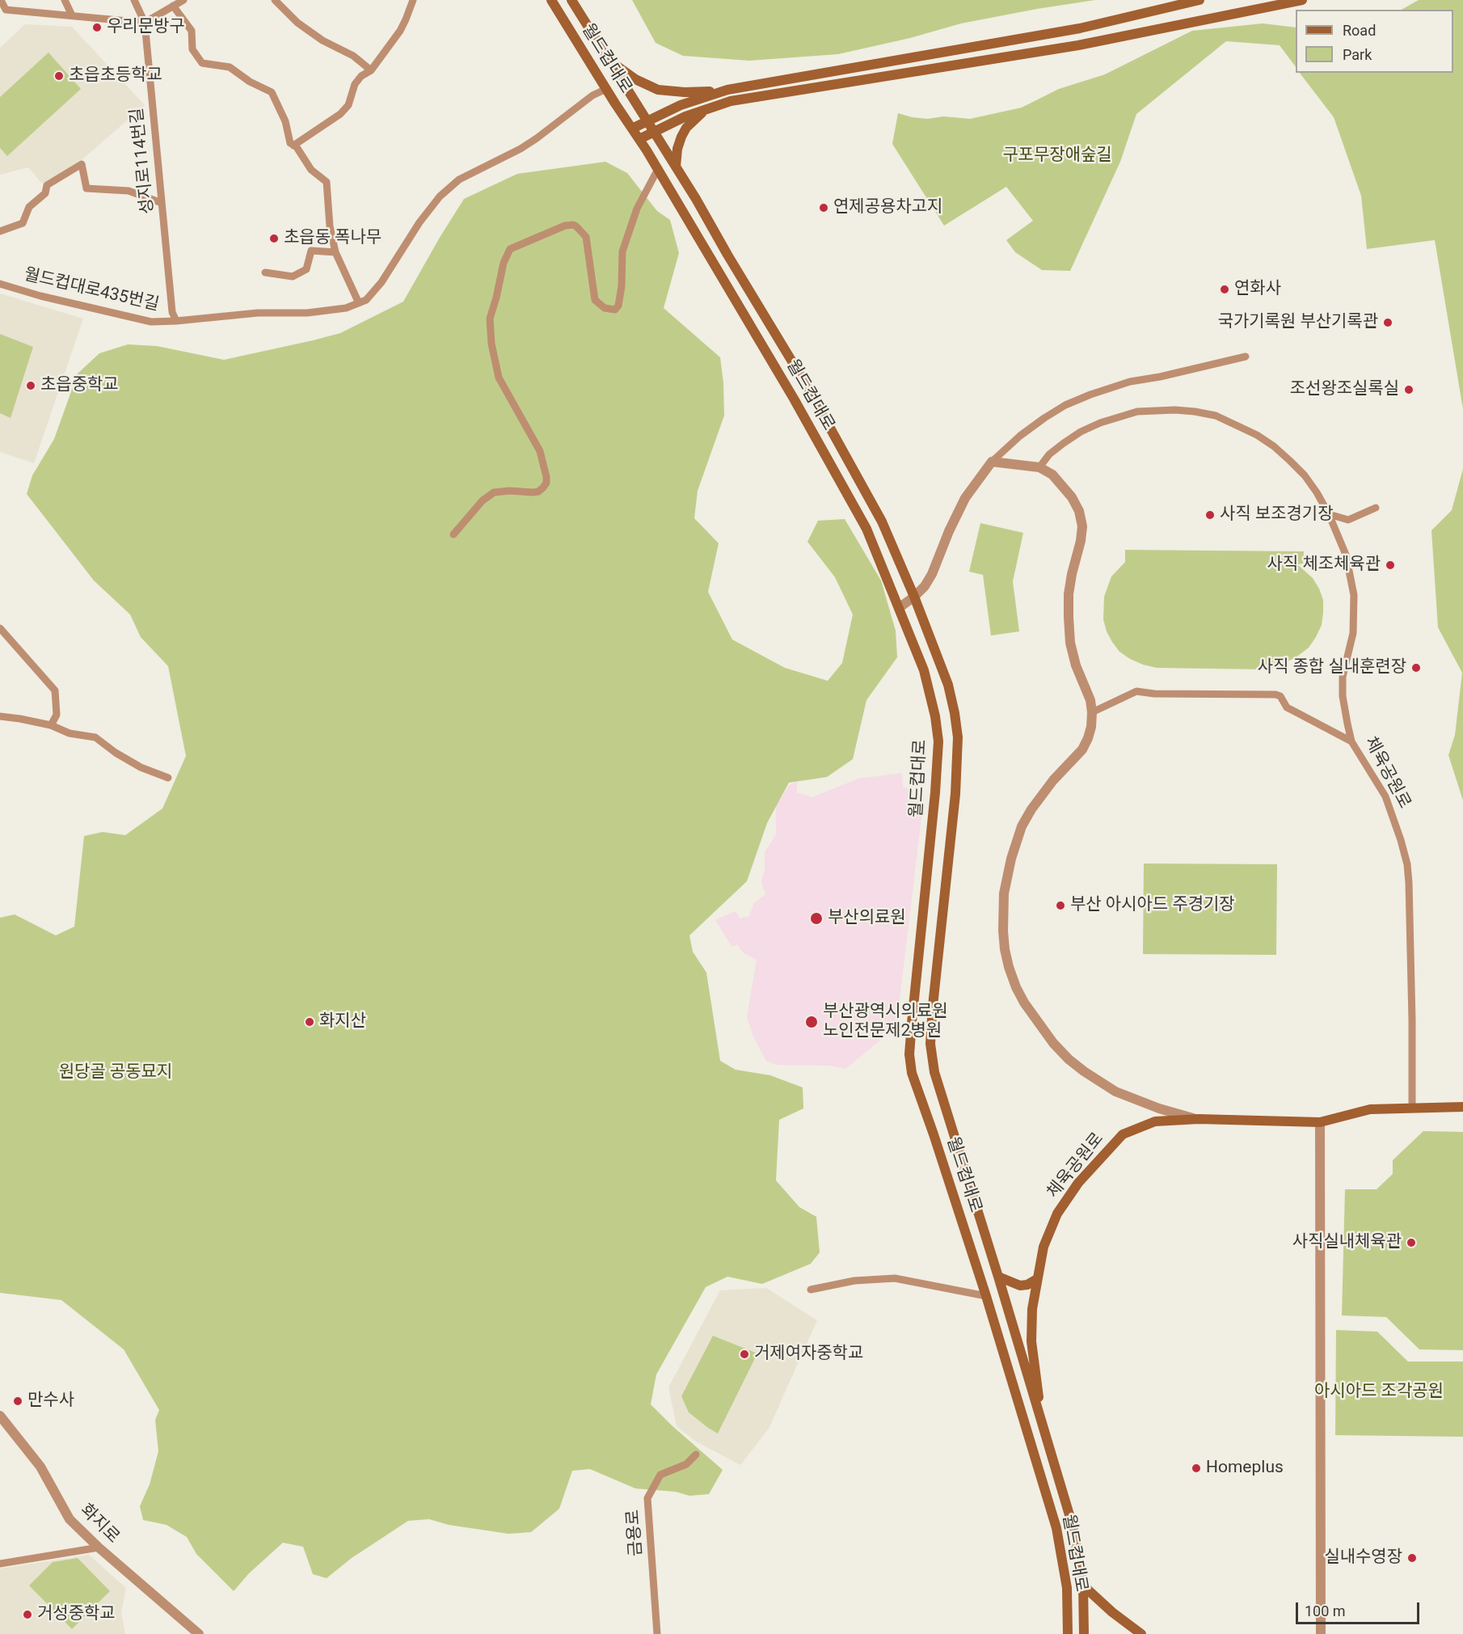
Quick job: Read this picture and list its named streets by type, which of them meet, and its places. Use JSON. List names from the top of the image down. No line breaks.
{"streets":{"main road":["월드컵대로","체육공원로"],"street":["성지로114번길","월드컵대로435번길","화지로","금용로"]},"crossings":[["월드컵대로","체육공원로"],["성지로114번길","월드컵대로435번길"]],"parks":["구포무장애숲길","원당골 공동묘지","아시아드 조각공원"],"places":["우리문방구","초읍초등학교","연제공용차고지","초읍동 폭나무","연화사","국가기록원 부산기록관","초읍중학교","조선왕조실록실","사직 보조경기장","사직 체조체육관","사직 종합 실내훈련장","부산 아시아드 주경기장","부산의료원","화지산","부산광역시의료원 노인전문제2병원","사직실내체육관","거제여자중학교","만수사","Homeplus","실내수영장","거성중학교"],"legend":["Road","Park"],"scale_bar":"100 m"}
